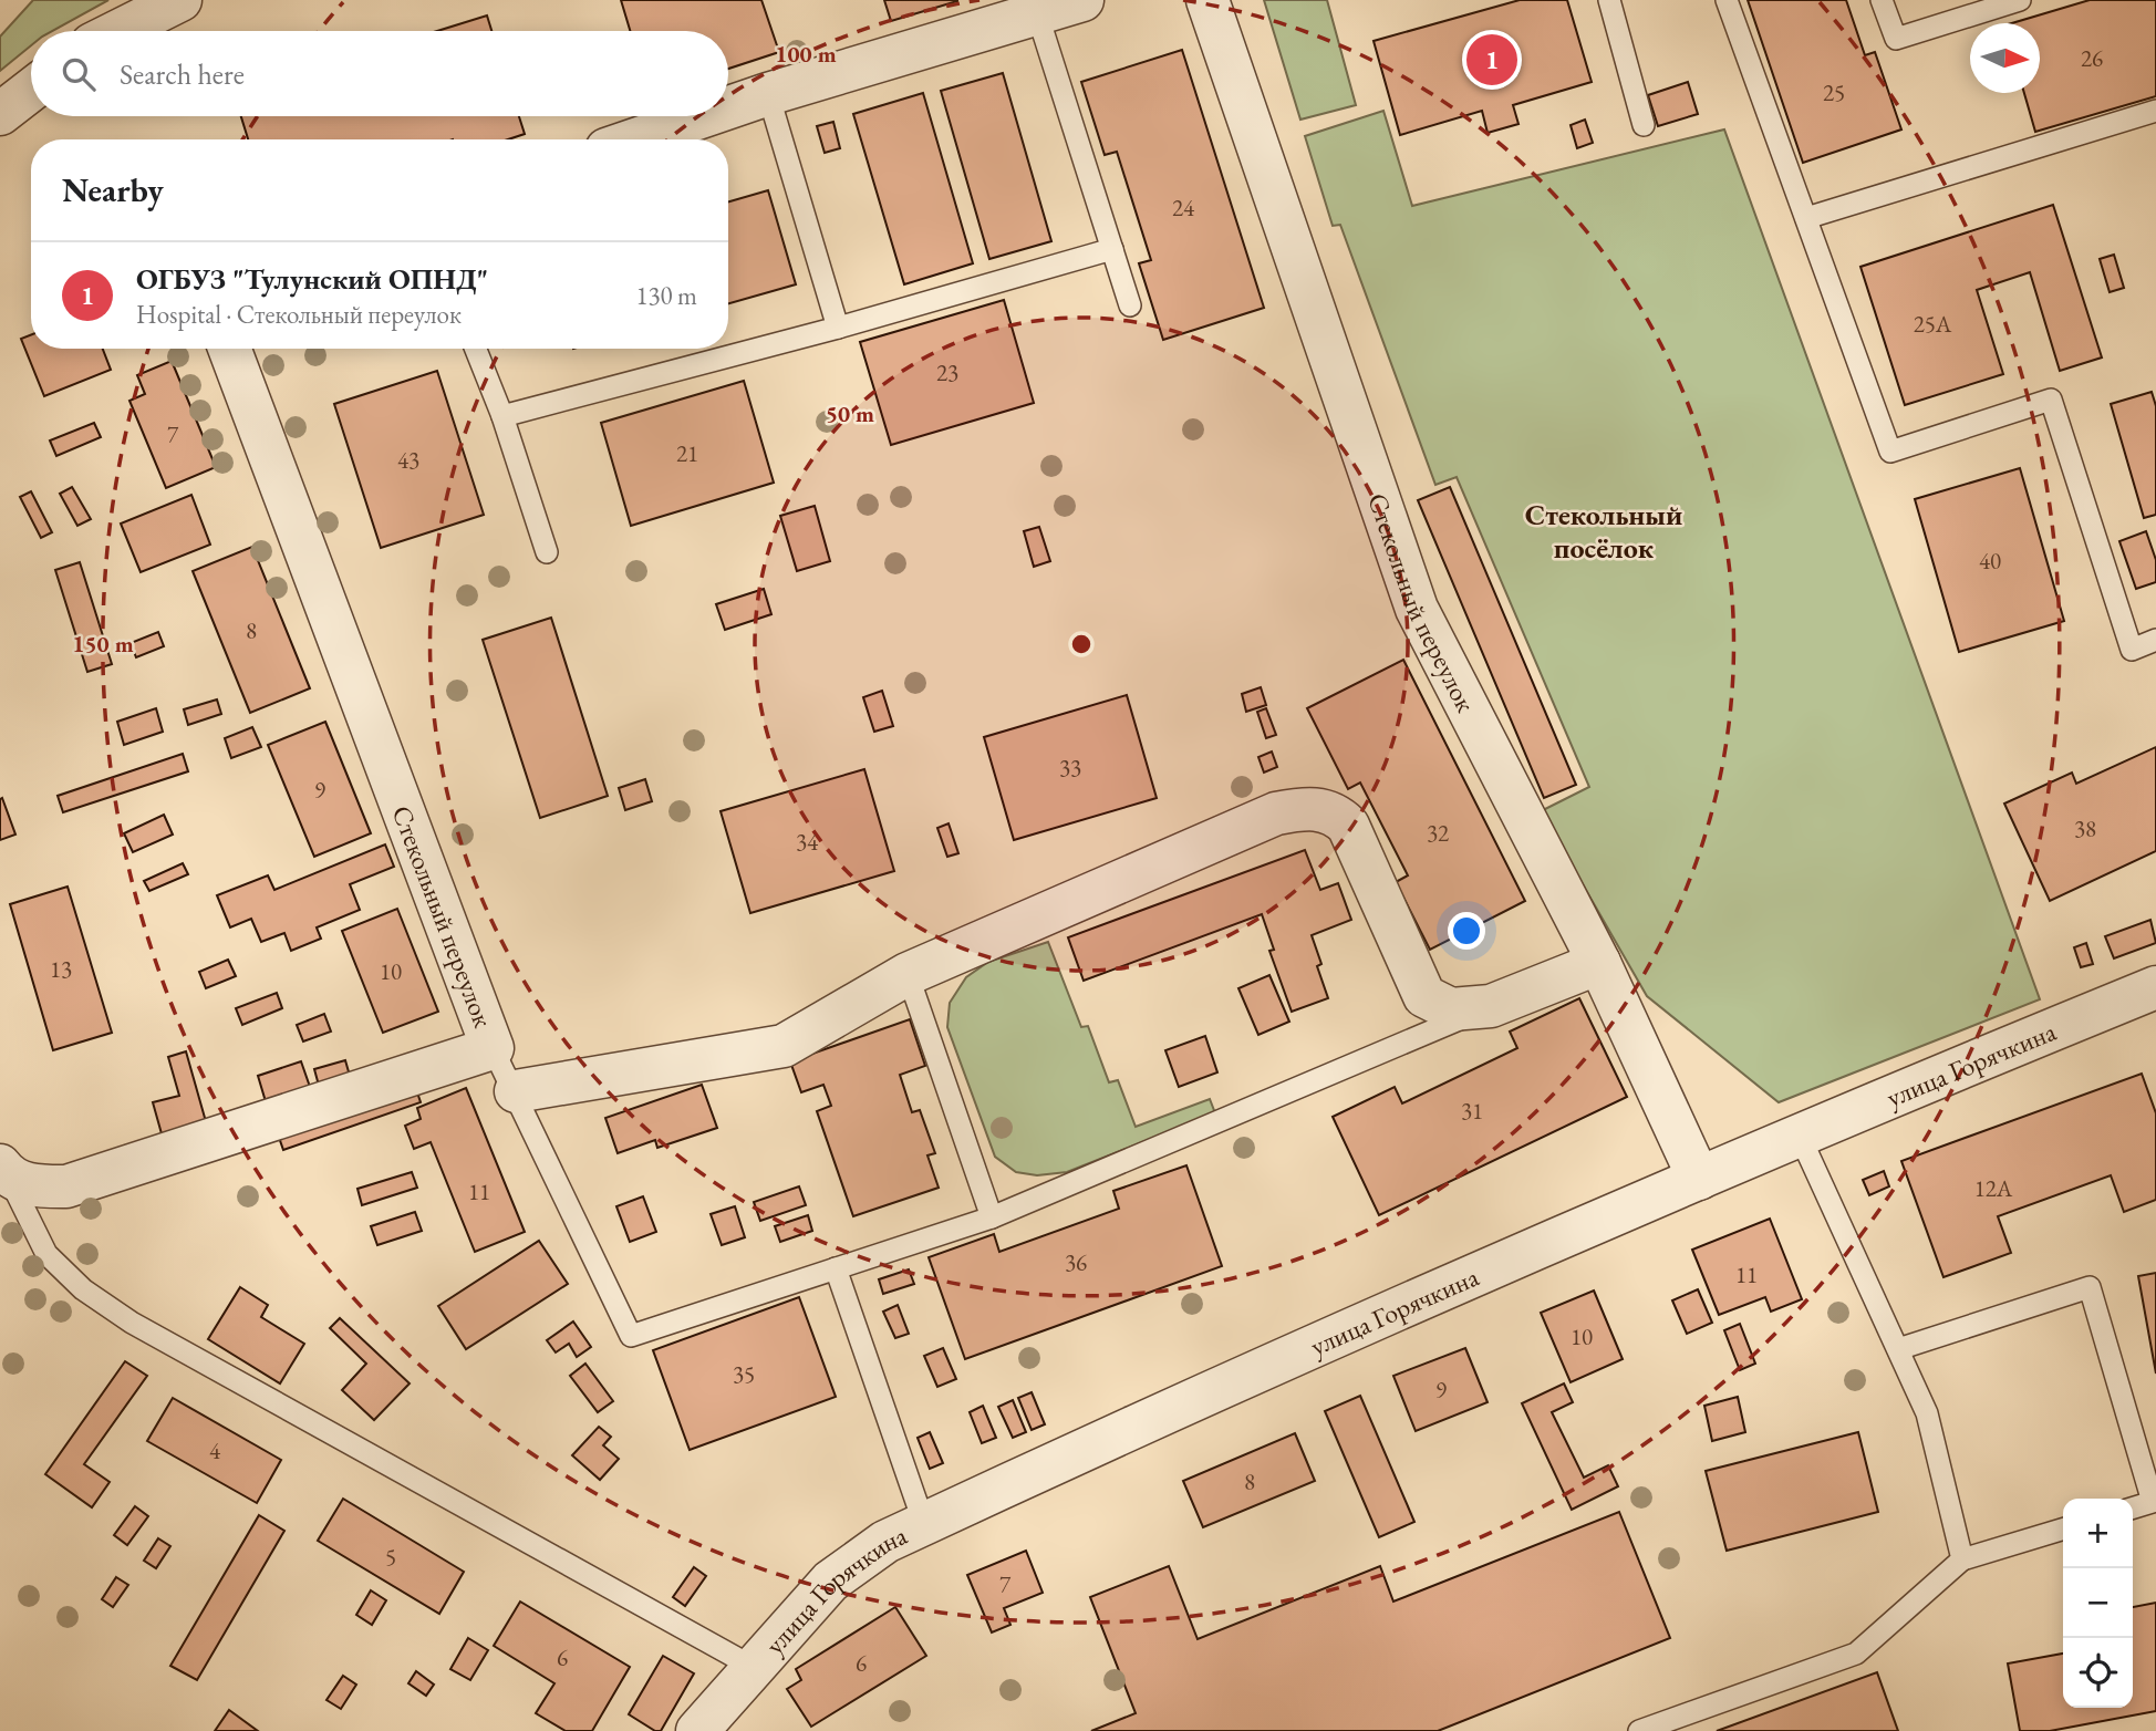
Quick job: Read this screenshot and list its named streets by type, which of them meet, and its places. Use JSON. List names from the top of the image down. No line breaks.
{"streets":{"street":["Стекольный переулок","улица Горячкина"]},"crossings":[["Стекольный переулок","улица Горячкина"]],"districts":["Стекольный посёлок"],"house_numbers":["26","25","24","25А","23","7","21","43","40","8","33","9","38","32","34","13","10","31","12А","11","36","11","10","35","9","4","8","5","7","6","6"],"north":"right","page":{"pins":"1","search":"Search here","heading":"Nearby","list":[{"mark":"1","name":"ОГБУЗ \"Тулунский ОПНД\"","note":"Hospital · Стекольный переулок","value":"130 m"}],"map_buttons":["+","−"]},"rings":["100 m","50 m","150 m"]}
